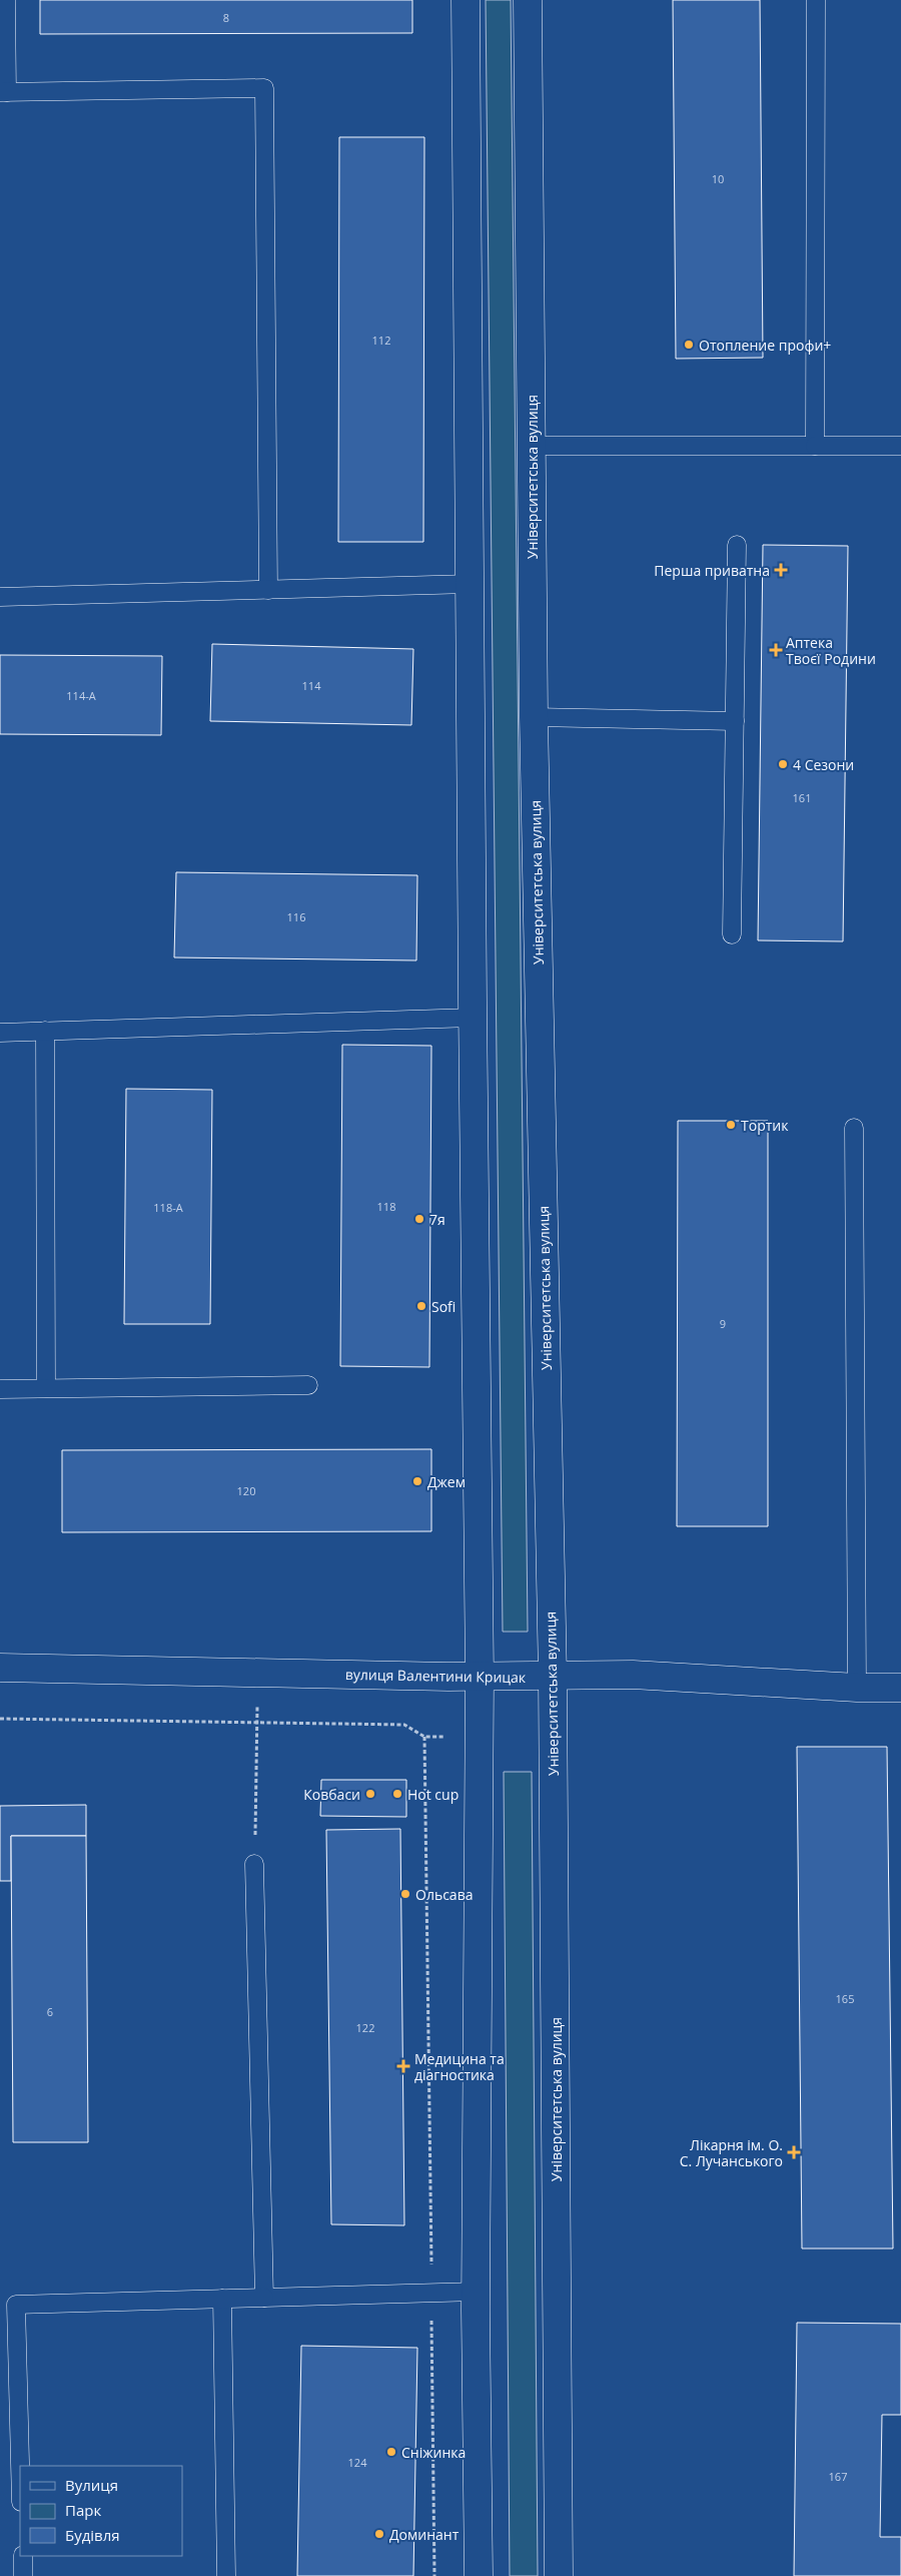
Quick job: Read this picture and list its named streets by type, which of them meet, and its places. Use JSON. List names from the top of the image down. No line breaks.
{"streets":{"street":["Університетська вулиця","вулиця Валентини Крицак"]},"crossings":[["Університетська вулиця","вулиця Валентини Крицак"]],"places":{"other":["Отопление профи+","4 Сезони","Тортик","7я","Sofi","Джем","Ковбаси","Hot cup","Ольсава","Сніжинка","Доминант"],"health":["Перша приватна","Аптека Твоєї Родини","Медицина та діагностика","Лікарня ім. О. С. Лучанського"]},"house_numbers":["8","10","112","114","114-А","161","116","118","118-А","9","120","165","6","122","124","167"],"legend":["Вулиця","Парк","Будівля"]}
